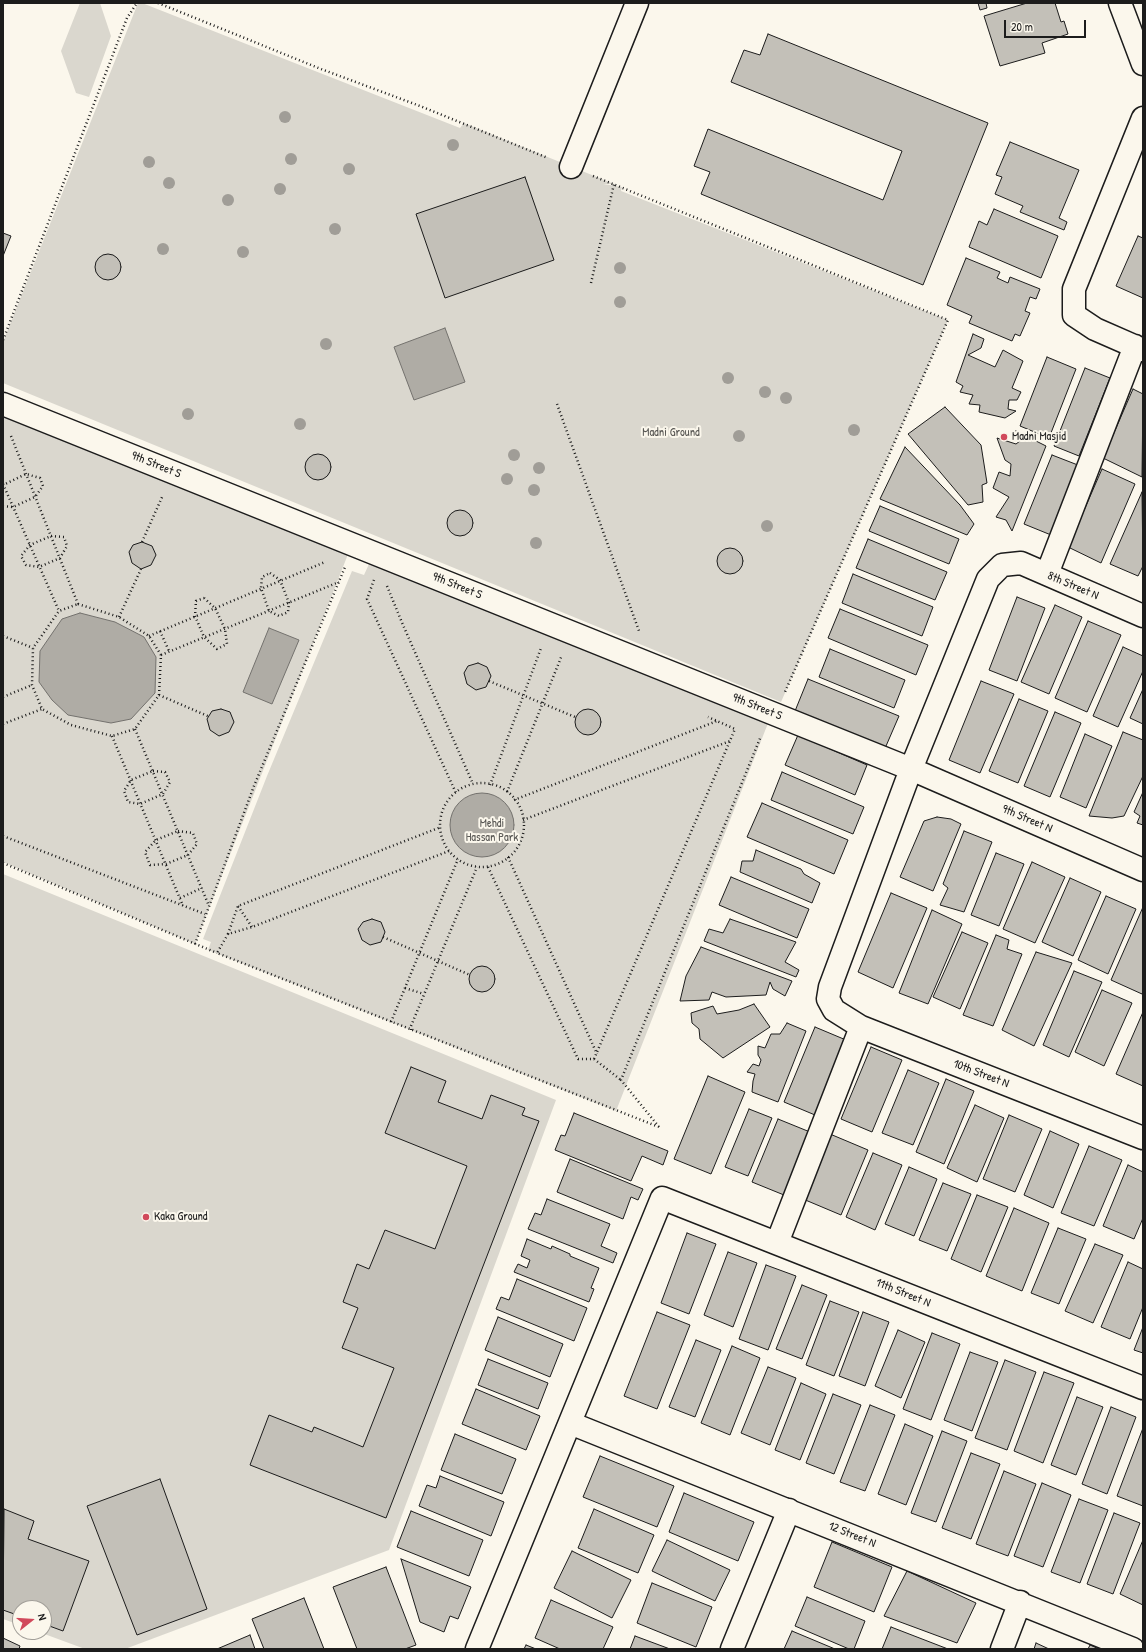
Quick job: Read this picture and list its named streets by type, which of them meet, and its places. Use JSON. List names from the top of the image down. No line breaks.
{"streets":{"street":["9th Street S","8th Street N","9th Street N","10th Street N","11th Street N","12 Street N"]},"crossings":[["9th Street S","8th Street N"],["9th Street S","9th Street N"],["9th Street S","10th Street N"],["8th Street N","9th Street N"],["8th Street N","10th Street N"],["9th Street N","10th Street N"],["11th Street N","12 Street N"]],"parks":["Madni Ground","Mehdi Hassan Park"],"places":["Madni Masjid","Kaka Ground"],"scale_bar":"20 m","north":"right"}
